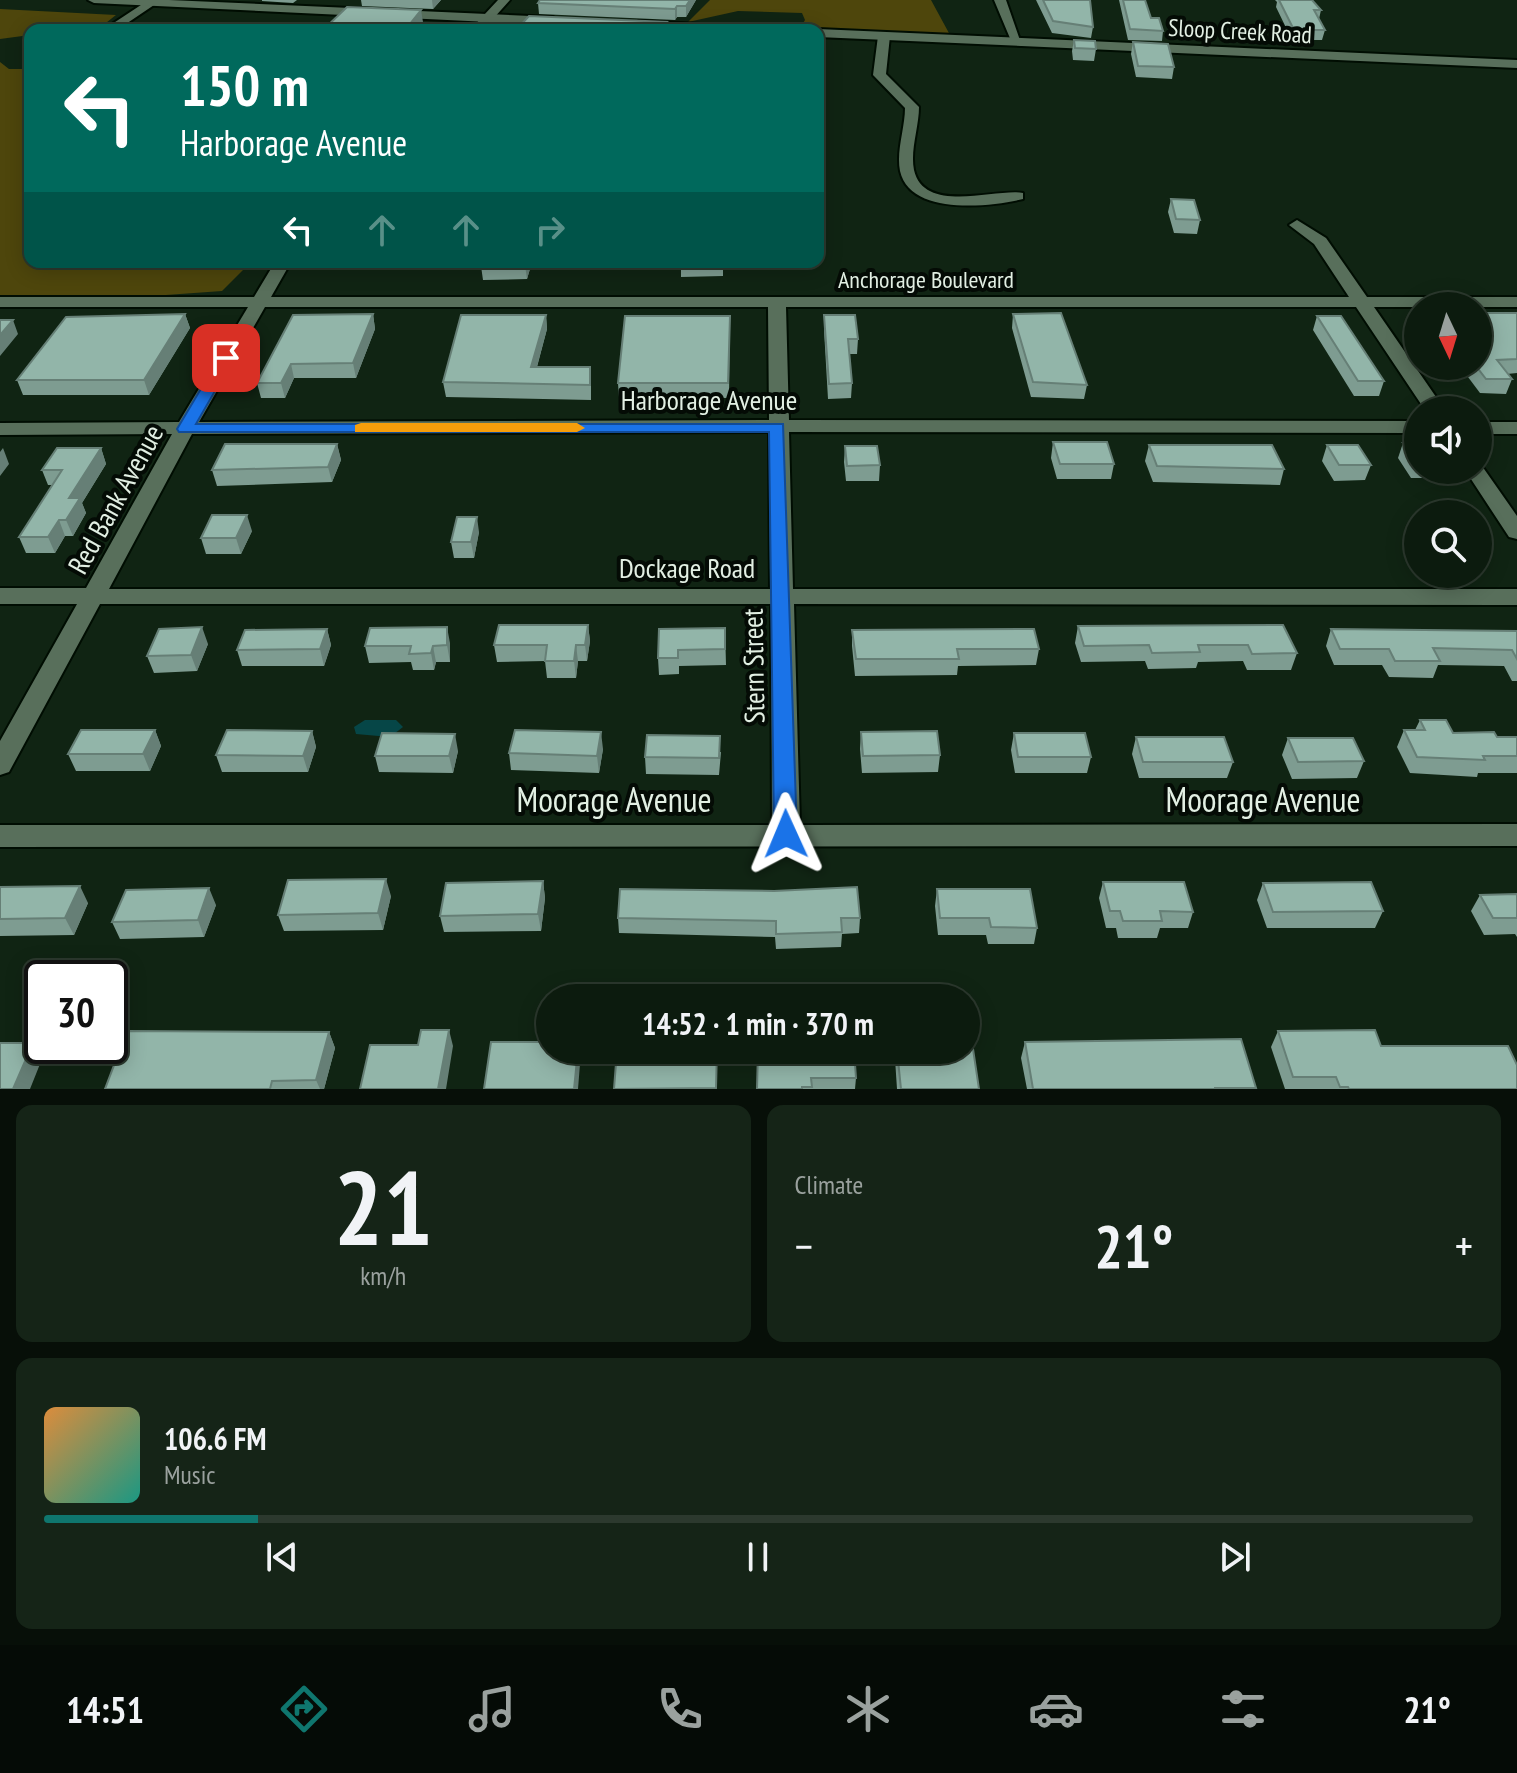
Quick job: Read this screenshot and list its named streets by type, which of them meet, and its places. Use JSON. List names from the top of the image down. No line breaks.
{"streets":{"street":["Sloop Creek Road","Anchorage Boulevard","Harborage Avenue","Red Bank Avenue","Dockage Road","Stern Street","Moorage Avenue"]},"crossings":[["Anchorage Boulevard","Red Bank Avenue"],["Anchorage Boulevard","Stern Street"],["Harborage Avenue","Red Bank Avenue"],["Harborage Avenue","Stern Street"],["Red Bank Avenue","Dockage Road"],["Dockage Road","Stern Street"],["Stern Street","Moorage Avenue"]],"north":"bottom","page":{"turn":["150 m","Harborage Avenue"],"limit":"30","trip":"14:52 · 1 min · 370 m","tile":[["21","km/h"],"Climate"],"heat":["−","21°","+"],"song":["106.6 FM","Music"],"tabs":["14:51","21°"]}}
